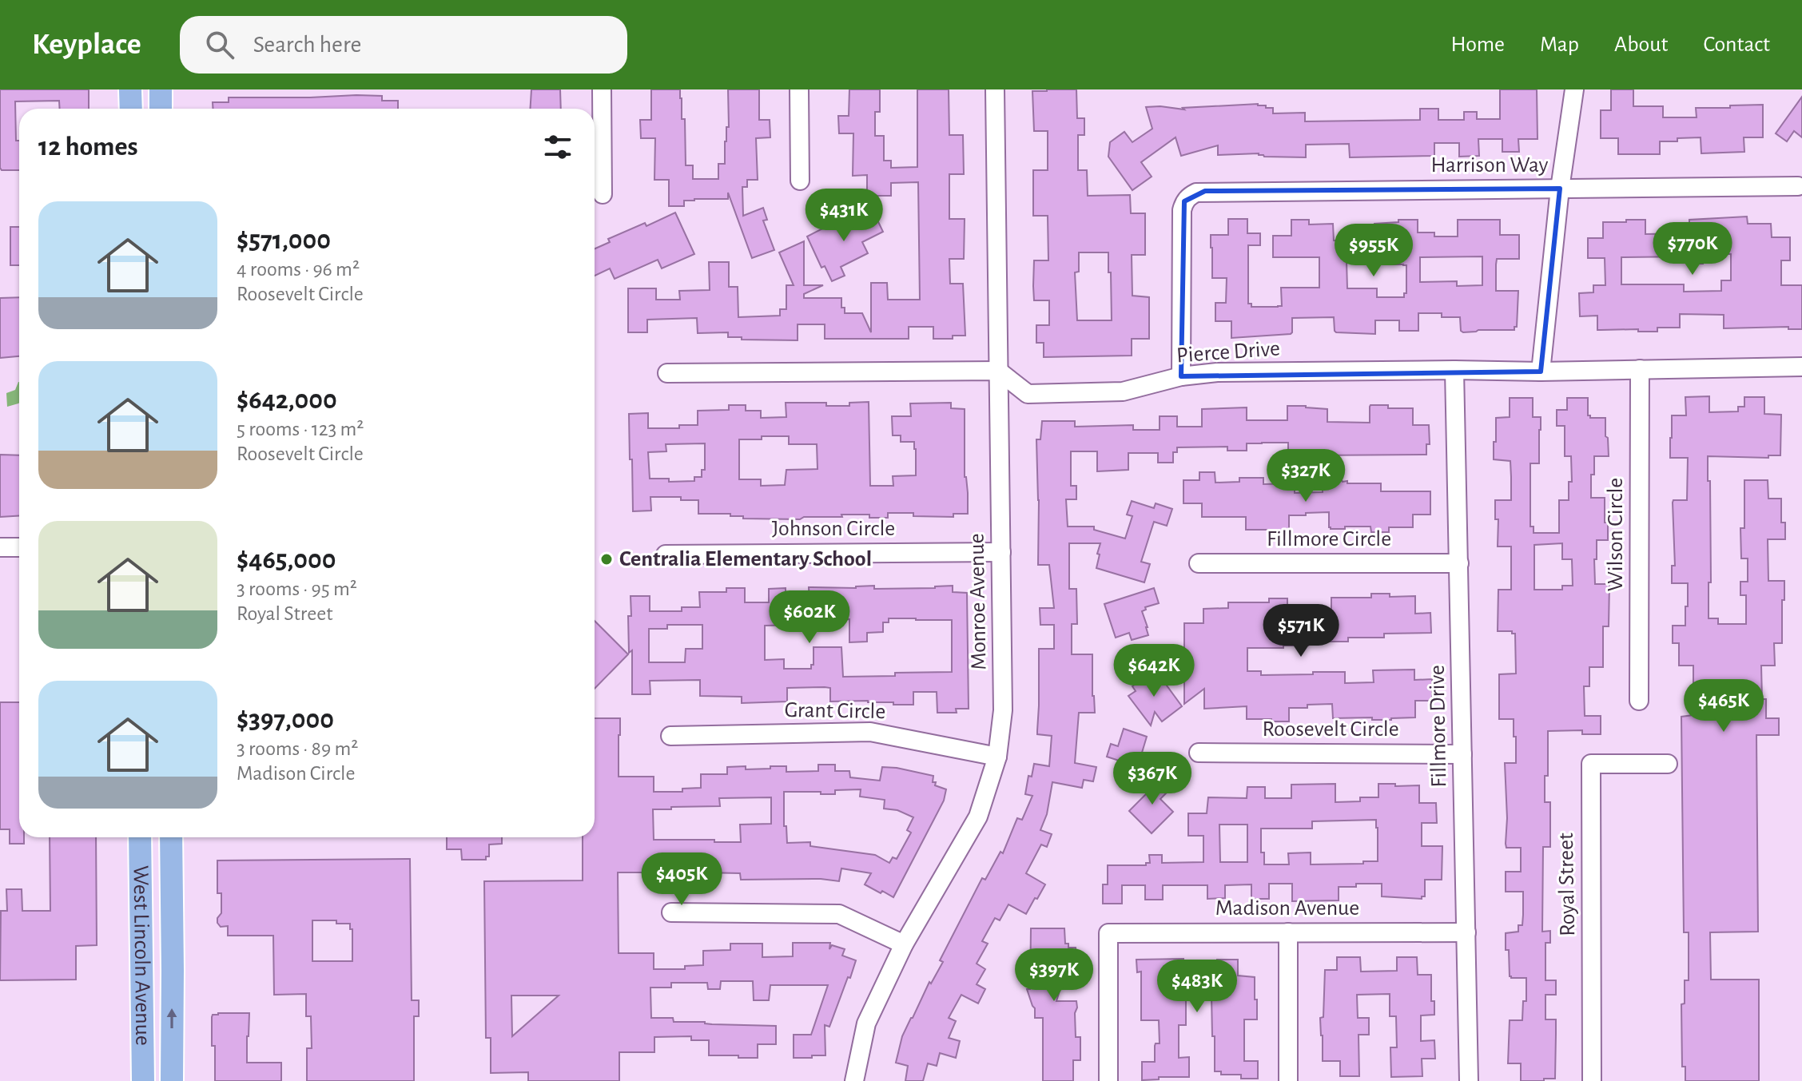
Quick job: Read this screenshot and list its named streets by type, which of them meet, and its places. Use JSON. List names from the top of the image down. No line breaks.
{"streets":{"main road":["West Lincoln Avenue"],"street":["Harrison Way","Pierce Drive","Johnson Circle","Wilson Circle","Fillmore Circle","Monroe Avenue","Grant Circle","Fillmore Drive","Roosevelt Circle","Royal Street","Madison Avenue"]},"crossings":[["Harrison Way","Pierce Drive"],["Pierce Drive","Wilson Circle"],["Pierce Drive","Monroe Avenue"],["Pierce Drive","Fillmore Drive"],["Johnson Circle","Monroe Avenue"],["Fillmore Circle","Fillmore Drive"],["Monroe Avenue","Grant Circle"],["Fillmore Drive","Roosevelt Circle"],["Fillmore Drive","Madison Avenue"]],"places":["Centralia Elementary School"],"page":{"header":"Keyplace","search":"Search here","nav":["Home","Map","About","Contact"],"heading":"12 homes","list":[{"name":"$571,000","note":"4 rooms · 96 m² · Roosevelt Circle"},{"name":"$642,000","note":"5 rooms · 123 m² · Roosevelt Circle"},{"name":"$465,000","note":"3 rooms · 95 m² · Royal Street"},{"name":"$397,000","note":"3 rooms · 89 m² · Madison Circle"}],"price":["$431K","$770K","$955K","$327K","$602K","$571K","$642K","$465K","$367K","$405K","$397K","$483K"]}}
